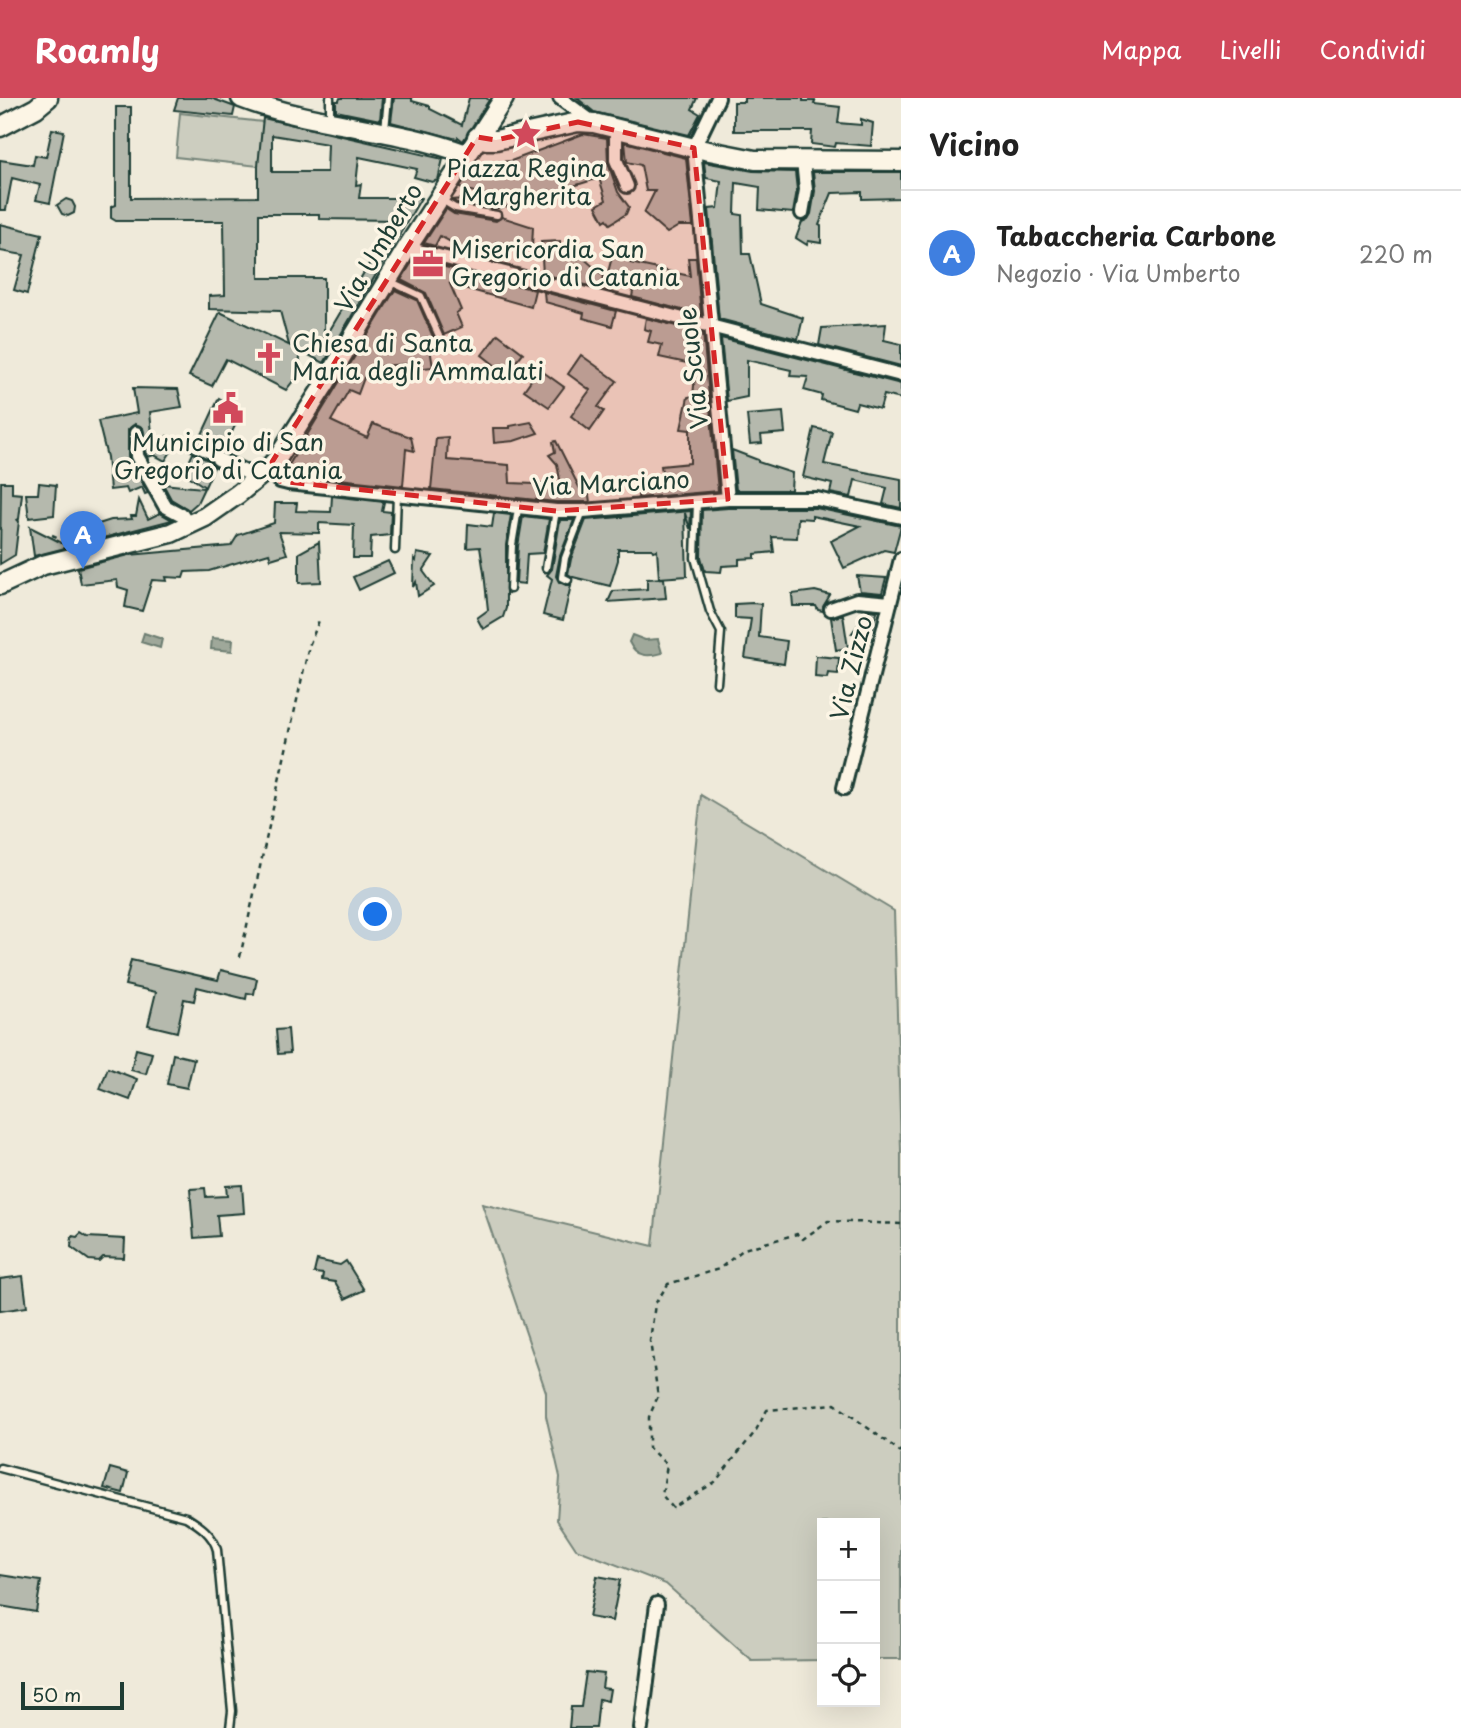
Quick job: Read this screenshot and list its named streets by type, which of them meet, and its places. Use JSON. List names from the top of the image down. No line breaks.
{"streets":{"street":["Via Umberto","Via Scuole","Via Marciano","Via Zizzo"]},"crossings":[["Via Umberto","Via Marciano"],["Via Scuole","Via Marciano"]],"places":{"place":["Piazza Regina Margherita"],"office":["Misericordia San Gregorio di Catania"],"church":["Chiesa di Santa Maria degli Ammalati"],"public building":["Municipio di San Gregorio di Catania"]},"scale_bar":"50 m","page":{"header":"Roamly","nav":["Mappa","Livelli","Condividi"],"heading":"Vicino","list":[{"mark":"A","name":"Tabaccheria Carbone","note":"Negozio · Via Umberto","value":"220 m"}],"pins":"A","map_buttons":["+","−"],"scale":"50 m"}}
